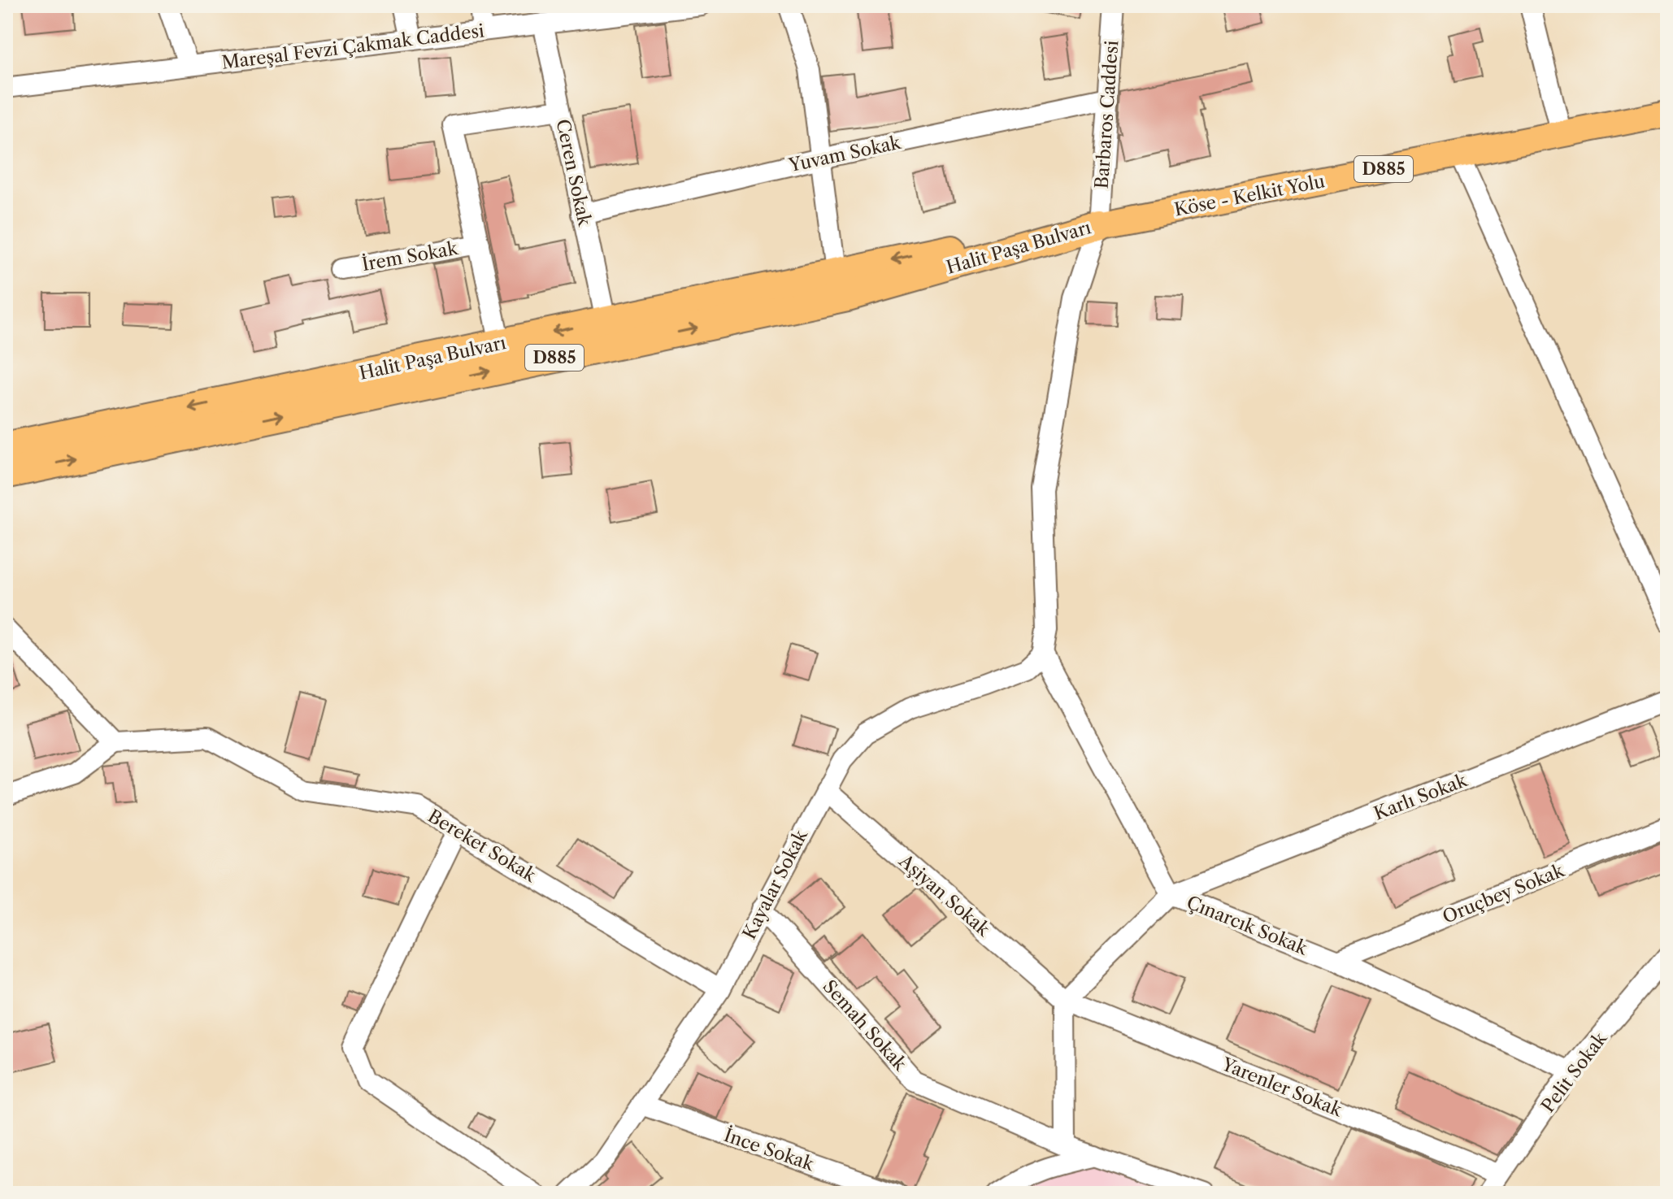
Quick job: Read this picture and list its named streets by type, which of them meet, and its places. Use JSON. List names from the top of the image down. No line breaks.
{"streets":{"highway":["D885","Halit Paşa Bulvarı"],"main road":["Köse - Kelkit Yolu"],"street":["Mareşal Fevzi Çakmak Caddesi","Barbaros Caddesi","Yuvam Sokak","Ceren Sokak","İrem Sokak","Karlı Sokak","Bereket Sokak","Kayalar Sokak","Oruçbey Sokak","Aşiyan Sokak","Çınarcık Sokak","Semah Sokak","Pelit Sokak","Yarenler Sokak","İnce Sokak"]},"crossings":[["Mareşal Fevzi Çakmak Caddesi","Ceren Sokak"],["Barbaros Caddesi","Yuvam Sokak"],["Barbaros Caddesi","Köse - Kelkit Yolu"],["Barbaros Caddesi","Halit Paşa Bulvarı"],["Barbaros Caddesi","Kayalar Sokak"],["Barbaros Caddesi","Çınarcık Sokak"],["Yuvam Sokak","Ceren Sokak"],["Ceren Sokak","Halit Paşa Bulvarı"],["Köse - Kelkit Yolu","Halit Paşa Bulvarı"],["Karlı Sokak","Çınarcık Sokak"],["Bereket Sokak","Kayalar Sokak"],["Kayalar Sokak","Aşiyan Sokak"],["Kayalar Sokak","Çınarcık Sokak"],["Kayalar Sokak","Semah Sokak"],["Kayalar Sokak","İnce Sokak"],["Oruçbey Sokak","Çınarcık Sokak"],["Aşiyan Sokak","Yarenler Sokak"],["Çınarcık Sokak","Pelit Sokak"],["Pelit Sokak","Yarenler Sokak"]]}
